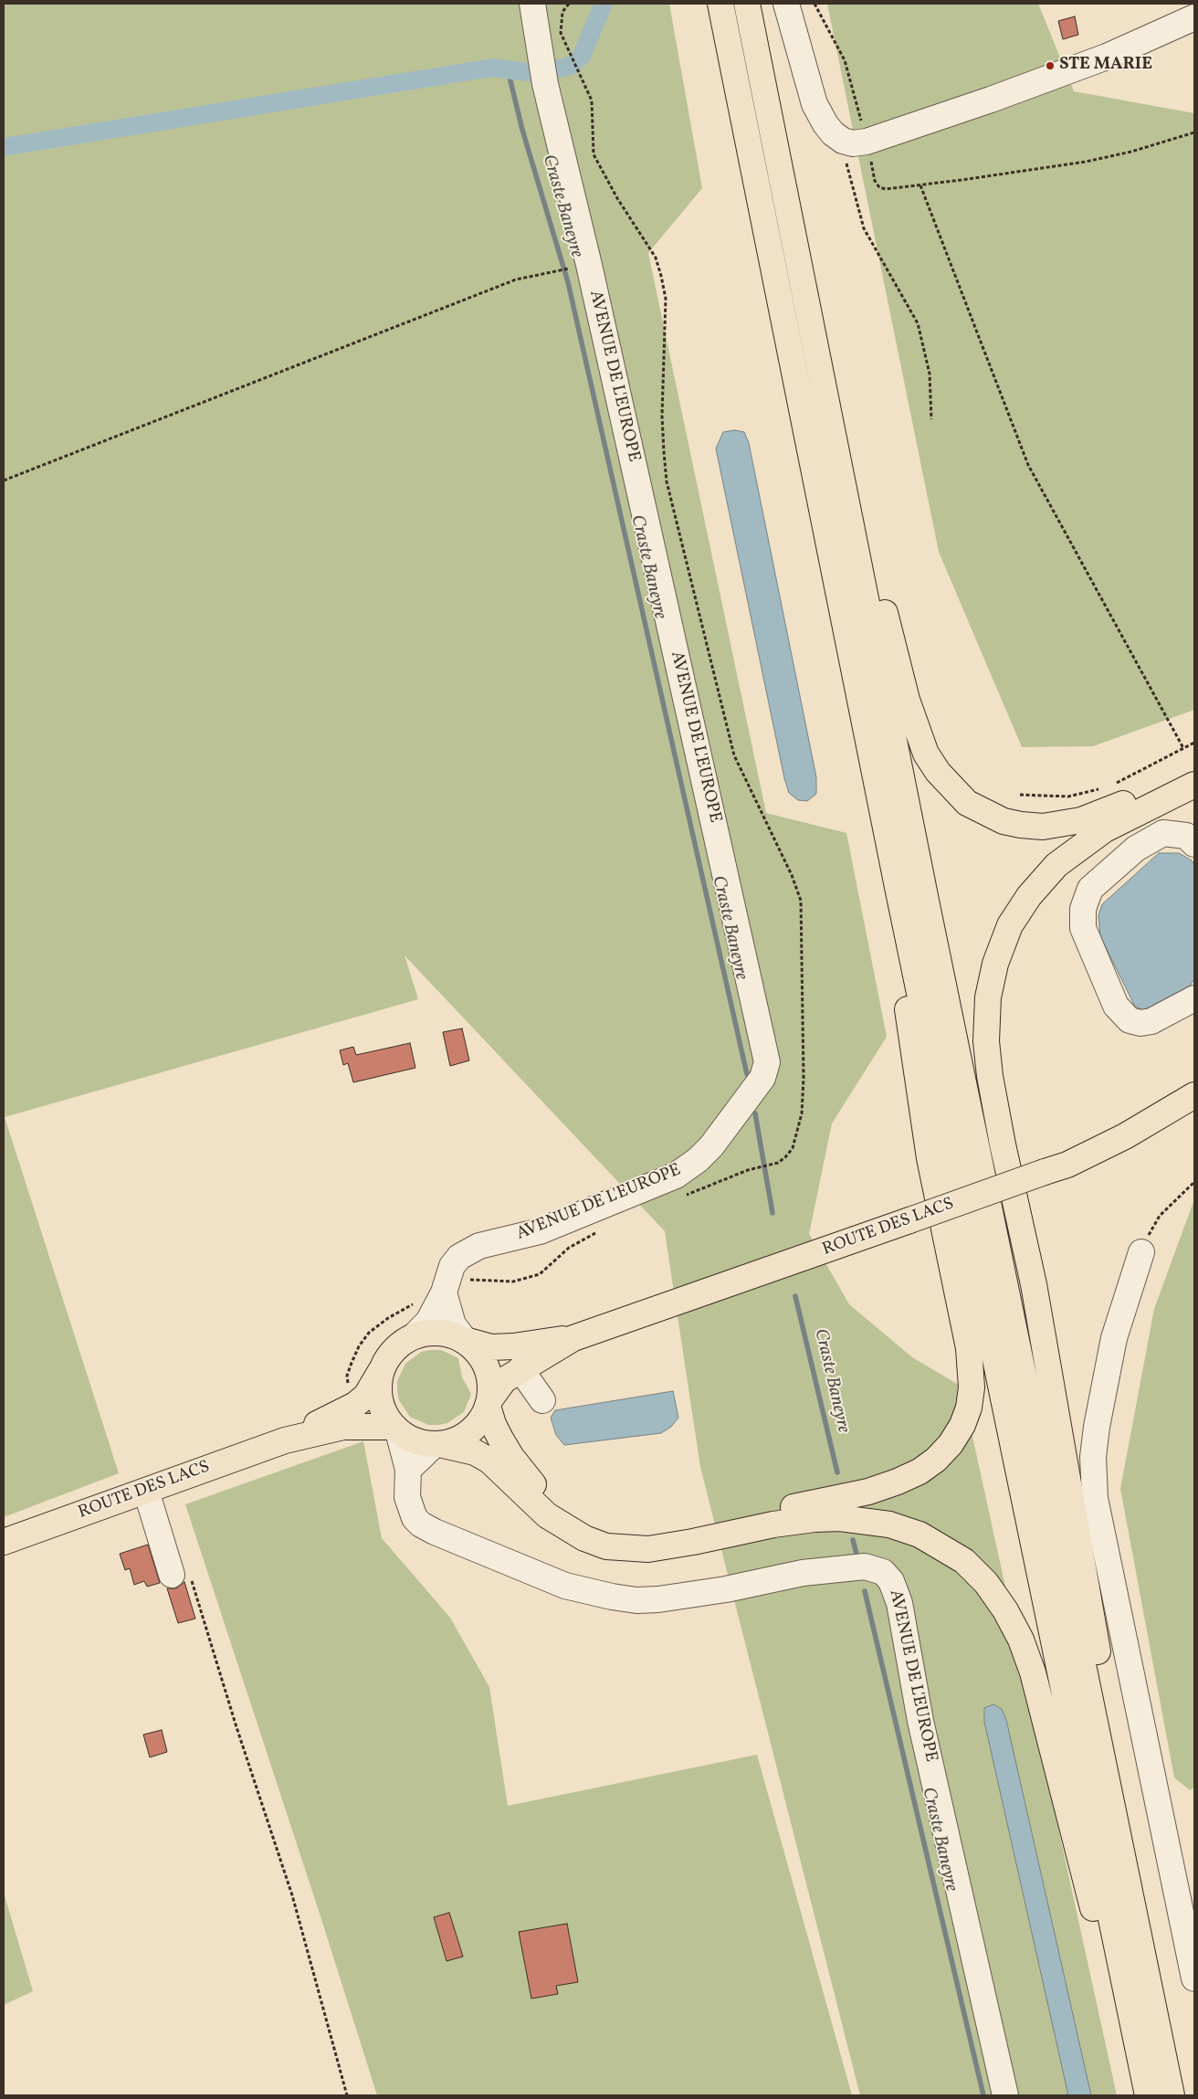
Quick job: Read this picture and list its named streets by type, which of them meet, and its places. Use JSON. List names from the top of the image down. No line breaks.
{"streets":{"main road":["ROUTE DES LACS"],"street":["AVENUE DE L'EUROPE"]},"crossings":[["AVENUE DE L'EUROPE","ROUTE DES LACS"]],"water":["Craste Baneyre"],"places":["STE MARIE"]}
